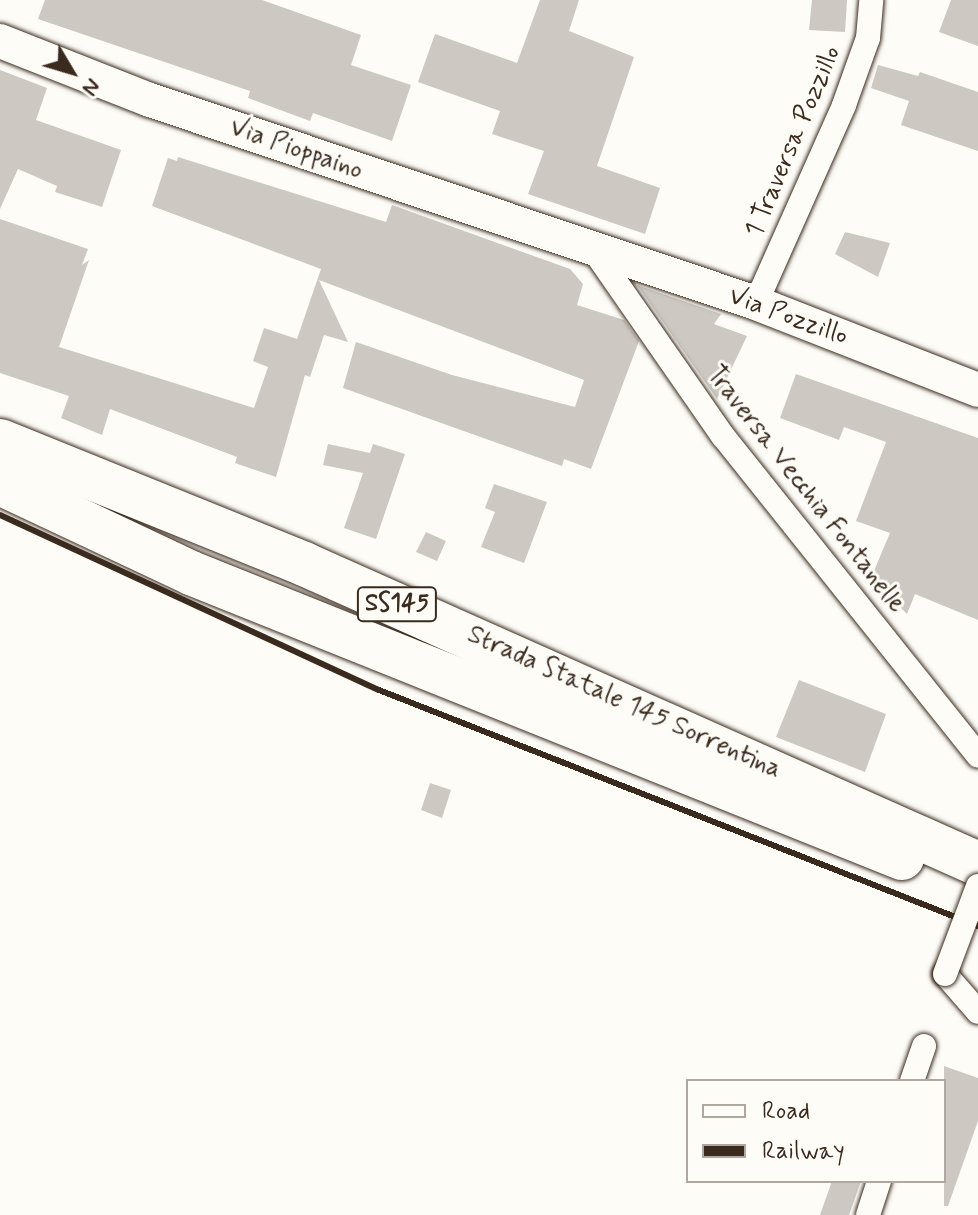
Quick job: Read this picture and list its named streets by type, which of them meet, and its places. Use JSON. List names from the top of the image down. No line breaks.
{"streets":{"highway":["SS145","Strada Statale 145 Sorrentina"],"main road":["Via Pioppaino","Via Pozzillo"],"street":["1 Traversa Pozzillo","Traversa Vecchia Fontanelle"]},"crossings":[["1 Traversa Pozzillo","Via Pozzillo"],["Via Pioppaino","Via Pozzillo"],["Via Pioppaino","Traversa Vecchia Fontanelle"],["Via Pozzillo","Traversa Vecchia Fontanelle"]],"legend":["Road","Railway"],"north":"bottom right"}
